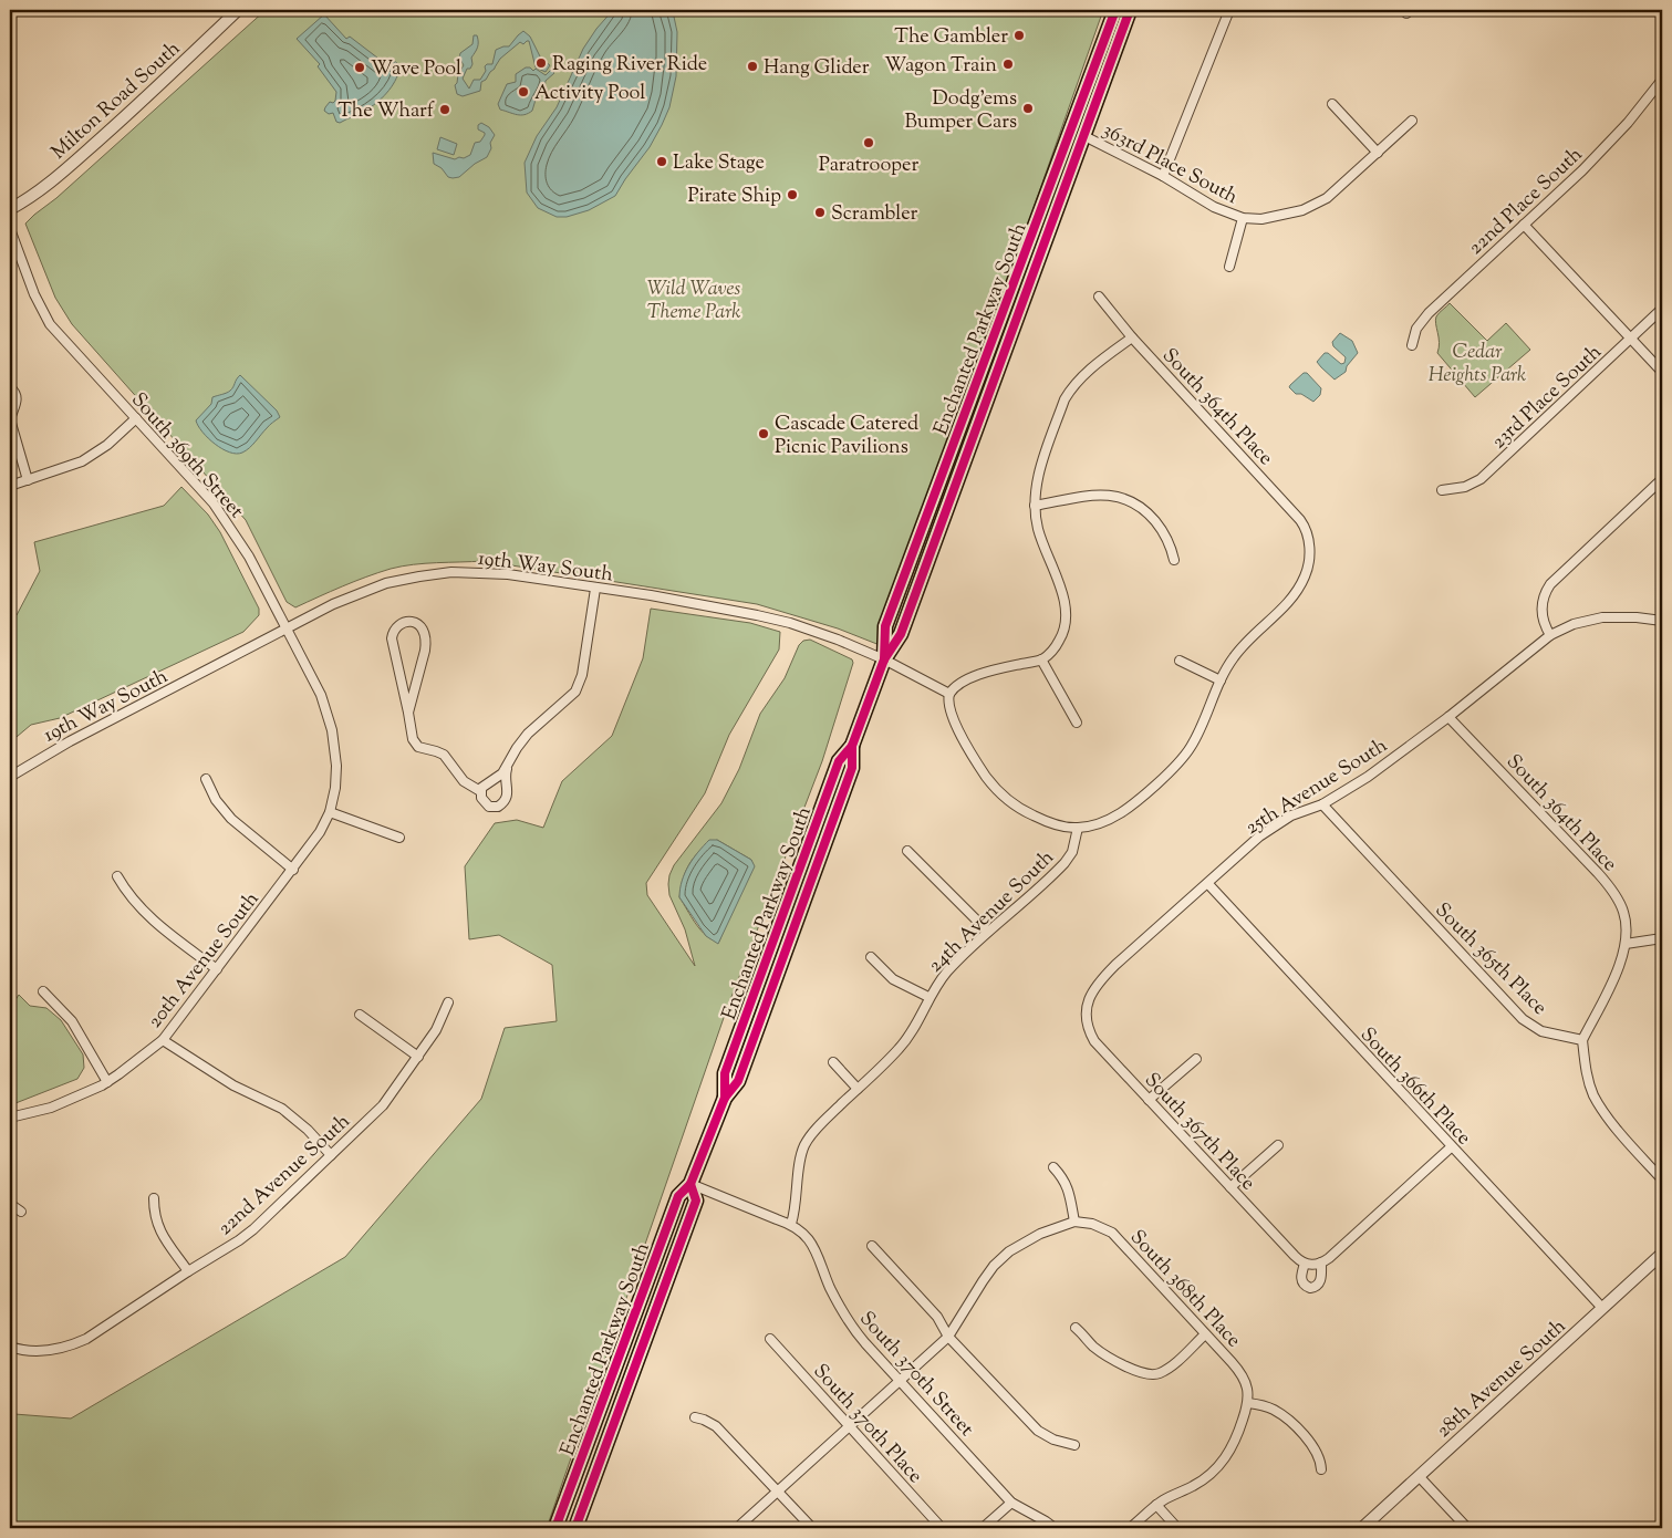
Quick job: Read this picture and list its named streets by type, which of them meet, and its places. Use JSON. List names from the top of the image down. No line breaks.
{"streets":{"main road":["Enchanted Parkway South"],"street":["Milton Road South","363rd Place South","22nd Place South","23rd Place South","South 364th Place","South 369th Street","19th Way South","25th Avenue South","24th Avenue South","South 365th Place","20th Avenue South","South 366th Place","South 367th Place","22nd Avenue South","South 368th Place","South 370th Street","28th Avenue South","South 370th Place"]},"crossings":[["363rd Place South","Enchanted Parkway South"],["Enchanted Parkway South","19th Way South"],["Enchanted Parkway South","South 370th Street"],["South 364th Place","25th Avenue South"],["South 369th Street","19th Way South"],["South 369th Street","20th Avenue South"],["25th Avenue South","South 365th Place"],["25th Avenue South","South 366th Place"],["25th Avenue South","South 367th Place"],["24th Avenue South","South 370th Street"],["South 366th Place","28th Avenue South"]],"parks":["Wild Waves Theme Park","Cedar Heights Park"],"places":["The Gambler","Raging River Ride","Wagon Train","Hang Glider","Wave Pool","Activity Pool","Dodg’ems Bumper Cars","The Wharf","Paratrooper","Lake Stage","Pirate Ship","Scrambler","Cascade Catered Picnic Pavilions"]}
